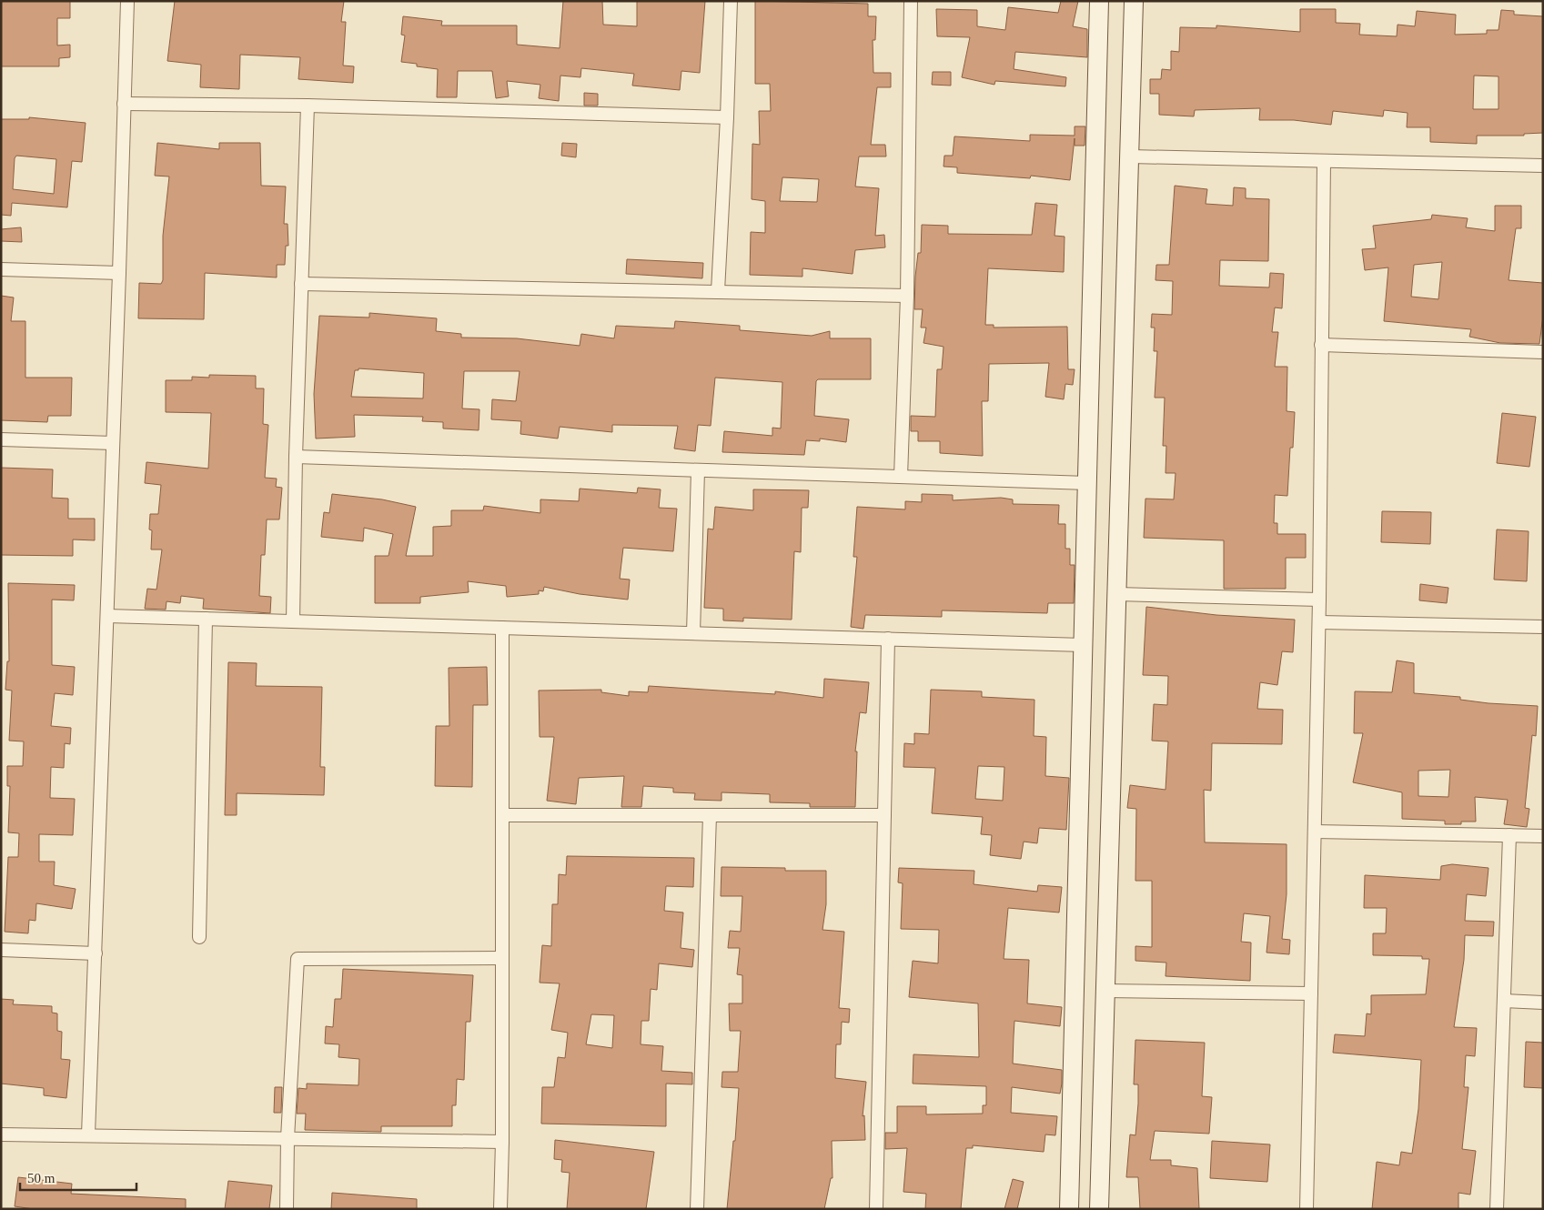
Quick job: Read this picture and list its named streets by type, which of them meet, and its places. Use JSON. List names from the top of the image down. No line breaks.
{"scale_bar":"50 m"}
